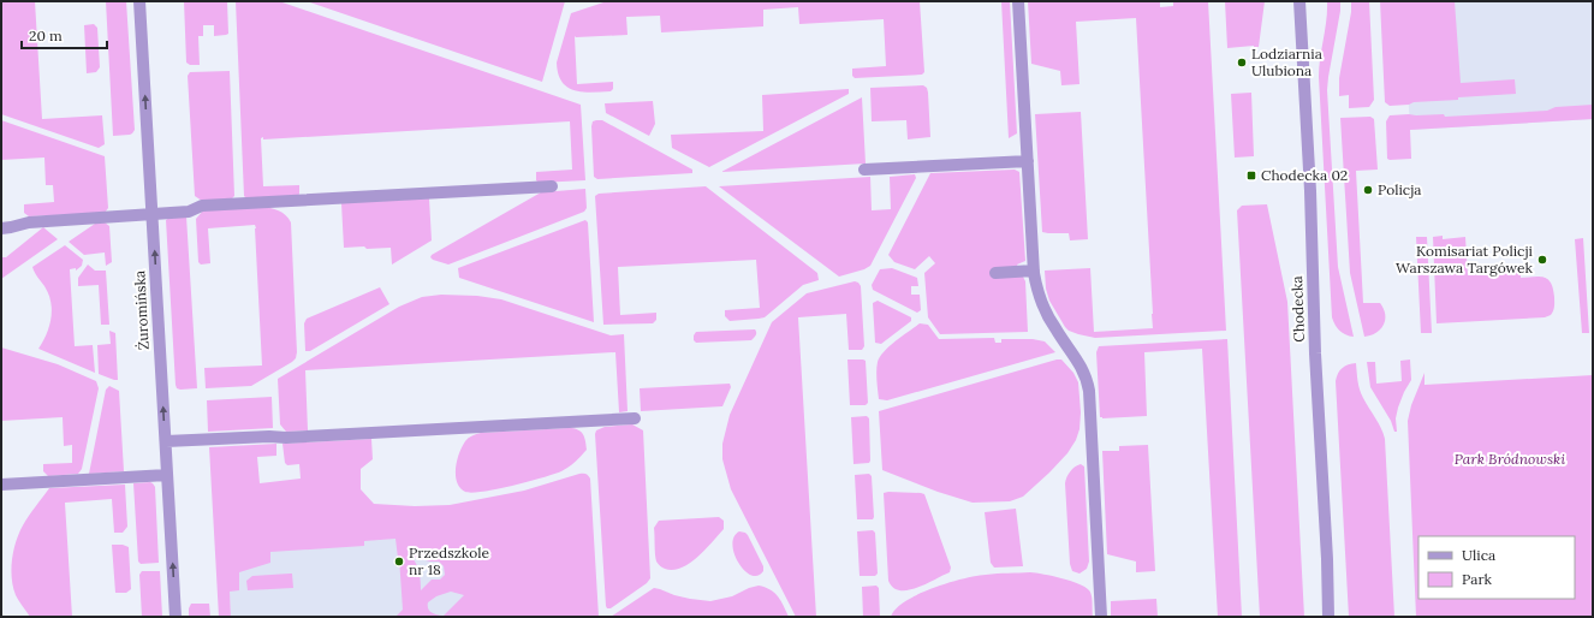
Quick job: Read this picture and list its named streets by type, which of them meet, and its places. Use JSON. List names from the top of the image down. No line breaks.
{"streets":{"street":["Chodecka","Żuromińska"]},"one_way":["Żuromińska"],"parks":["Park Bródnowski"],"places":{"other":["Lodziarnia Ulubiona","Policja","Komisariat Policji Warszawa Targówek","Przedszkole nr 18"],"transit":["Chodecka 02"]},"legend":["Ulica","Park"],"scale_bar":"20 m"}
